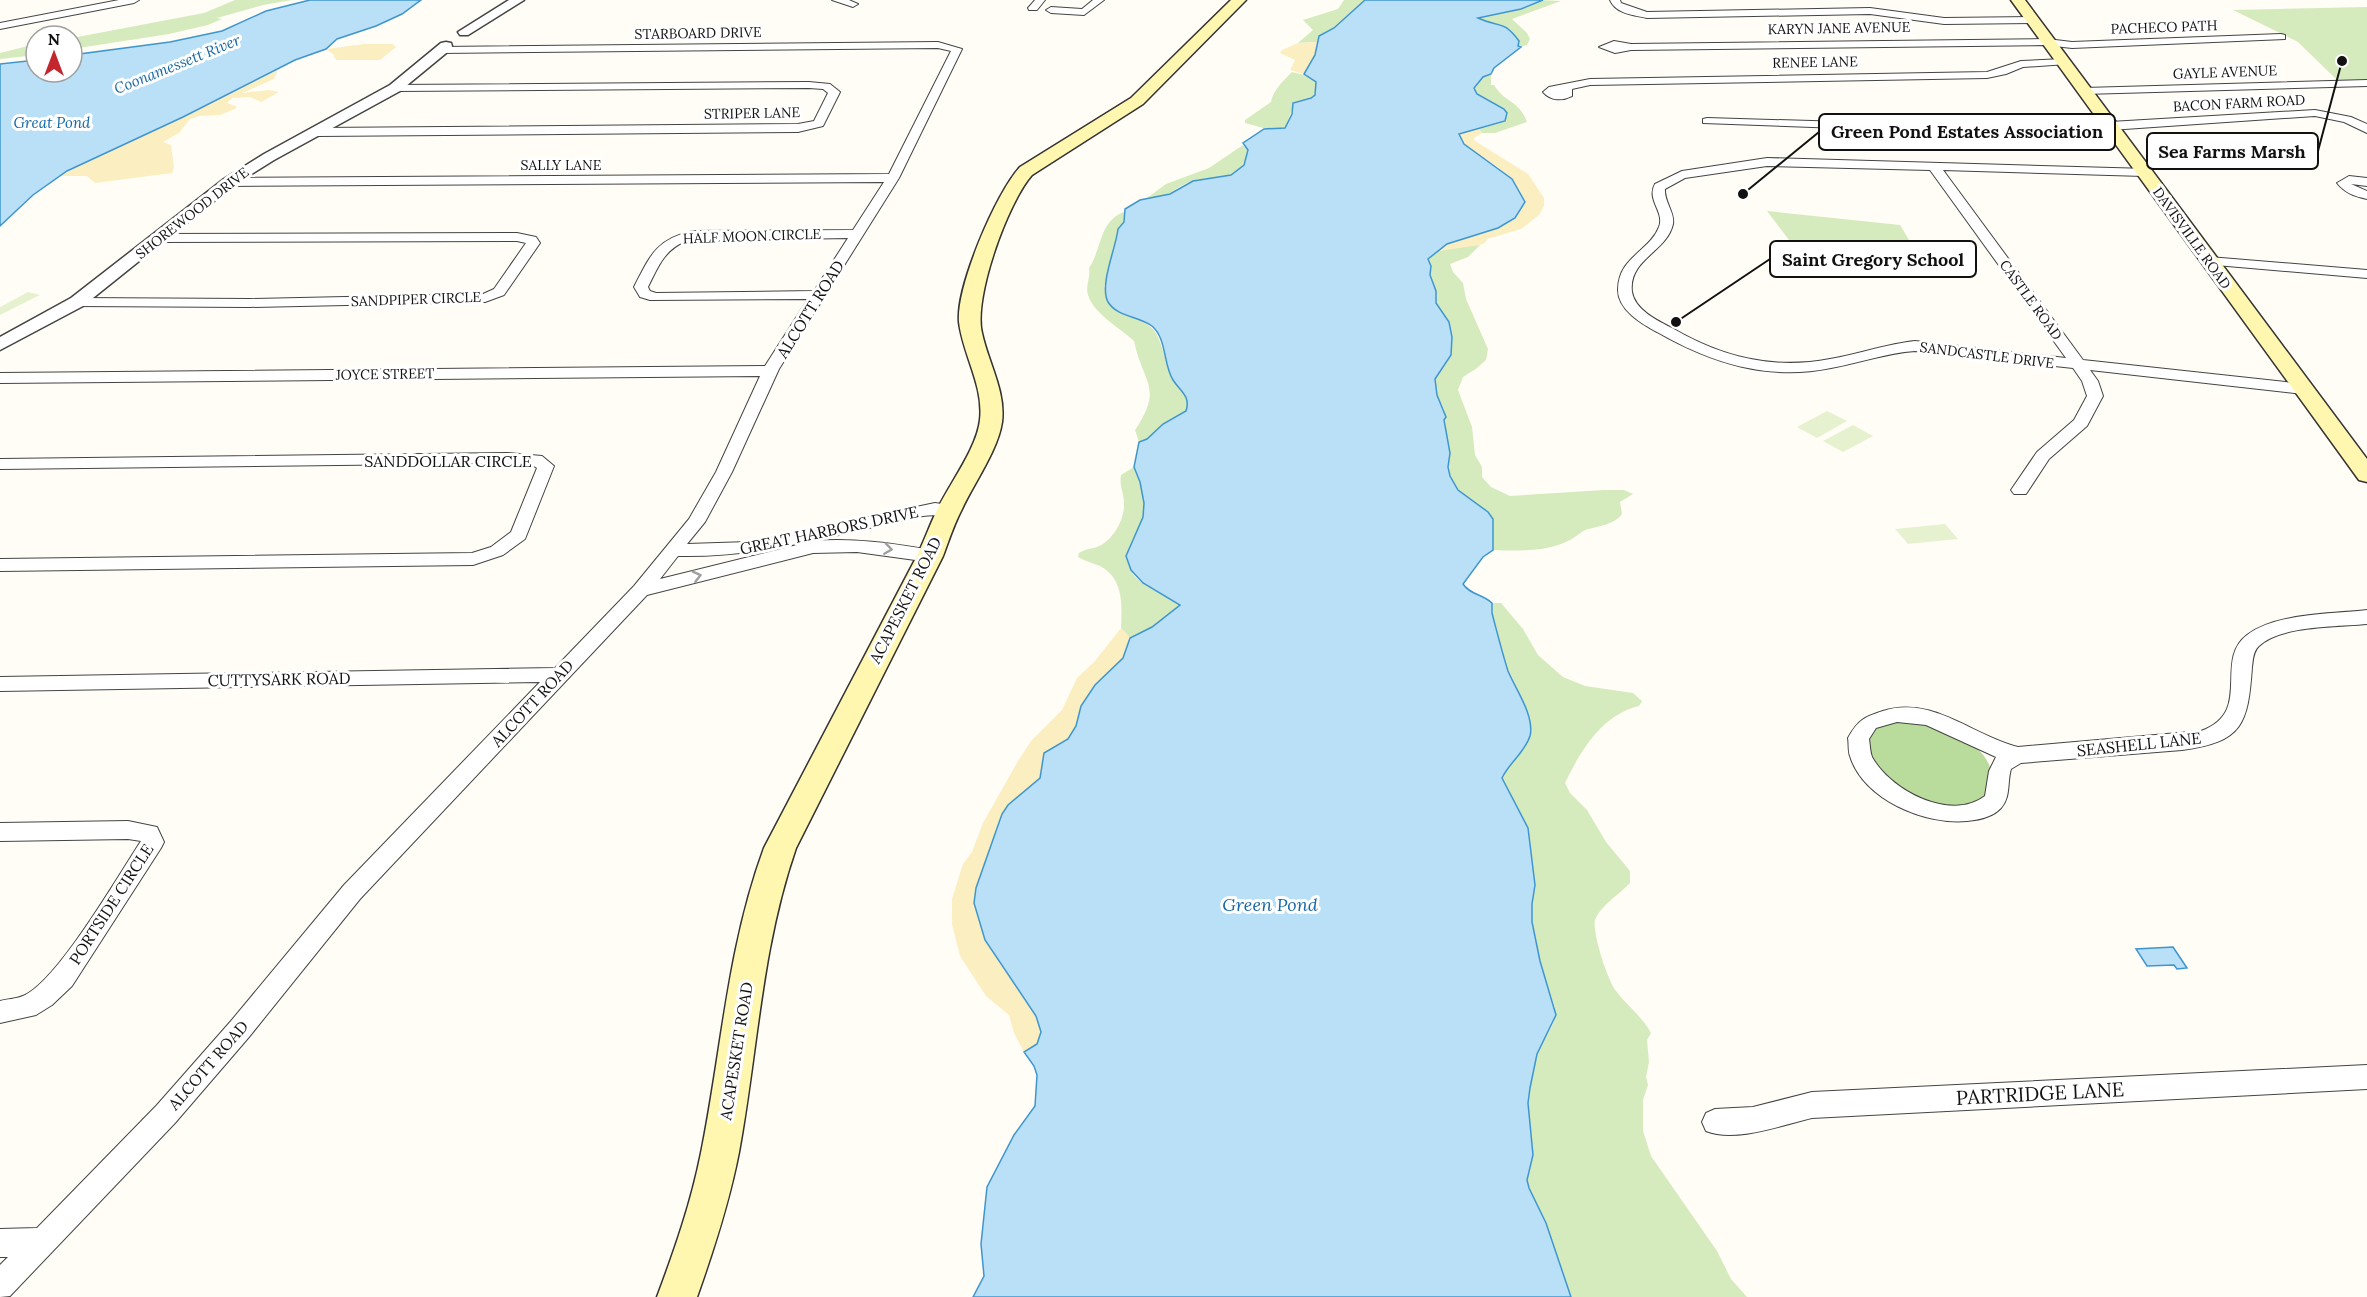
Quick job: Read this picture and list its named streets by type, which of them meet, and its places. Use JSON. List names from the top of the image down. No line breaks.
{"streets":{"main road":["DAVISVILLE ROAD","ACAPESKET ROAD"],"street":["PACHECO PATH","KARYN JANE AVENUE","STARBOARD DRIVE","RENEE LANE","GAYLE AVENUE","BACON FARM ROAD","STRIPER LANE","SALLY LANE","SHOREWOOD DRIVE","HALF MOON CIRCLE","SANDPIPER CIRCLE","CASTLE ROAD","ALCOTT ROAD","SANDCASTLE DRIVE","JOYCE STREET","SANDDOLLAR CIRCLE","GREAT HARBORS DRIVE","CUTTYSARK ROAD","SEASHELL LANE","PORTSIDE CIRCLE","PARTRIDGE LANE"]},"crossings":[["PACHECO PATH","KARYN JANE AVENUE"],["PACHECO PATH","DAVISVILLE ROAD"],["KARYN JANE AVENUE","DAVISVILLE ROAD"],["STARBOARD DRIVE","SHOREWOOD DRIVE"],["STARBOARD DRIVE","ALCOTT ROAD"],["RENEE LANE","DAVISVILLE ROAD"],["GAYLE AVENUE","DAVISVILLE ROAD"],["BACON FARM ROAD","DAVISVILLE ROAD"],["STRIPER LANE","SHOREWOOD DRIVE"],["SALLY LANE","SHOREWOOD DRIVE"],["SALLY LANE","ALCOTT ROAD"],["SHOREWOOD DRIVE","SANDPIPER CIRCLE"],["HALF MOON CIRCLE","ALCOTT ROAD"],["DAVISVILLE ROAD","SANDCASTLE DRIVE"],["CASTLE ROAD","SANDCASTLE DRIVE"],["ALCOTT ROAD","JOYCE STREET"],["ALCOTT ROAD","GREAT HARBORS DRIVE"],["ALCOTT ROAD","CUTTYSARK ROAD"],["GREAT HARBORS DRIVE","ACAPESKET ROAD"]],"water":["Coonamessett River","Great Pond","Green Pond"],"places":["Sea Farms Marsh","Green Pond Estates Association","Saint Gregory School"],"north":"top"}
